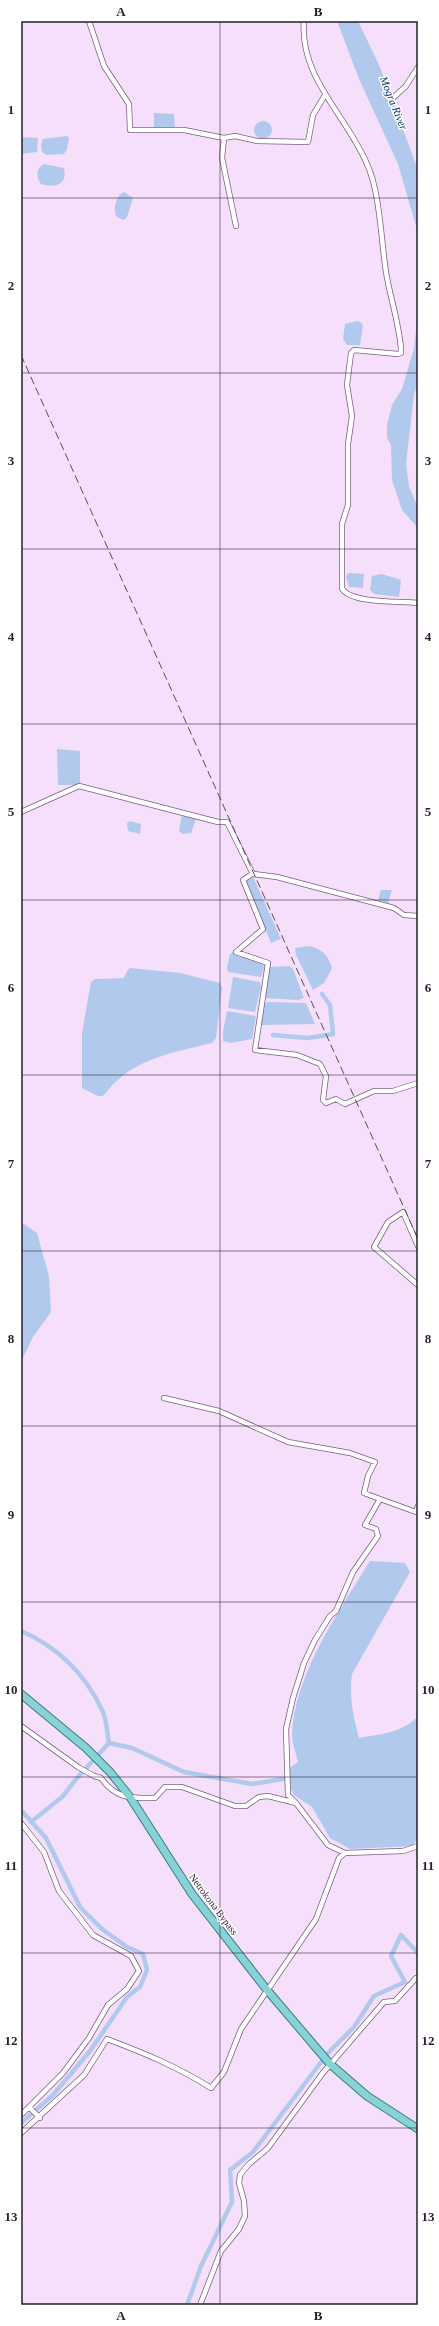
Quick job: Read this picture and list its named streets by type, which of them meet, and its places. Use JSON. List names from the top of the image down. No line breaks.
{"streets":{"main road":["Netrokona Bypass"]},"water":["Mogra River"],"grid":{"columns":["A","B"],"rows":["1","2","3","4","5","6","7","8","9","10","11","12","13"]}}
